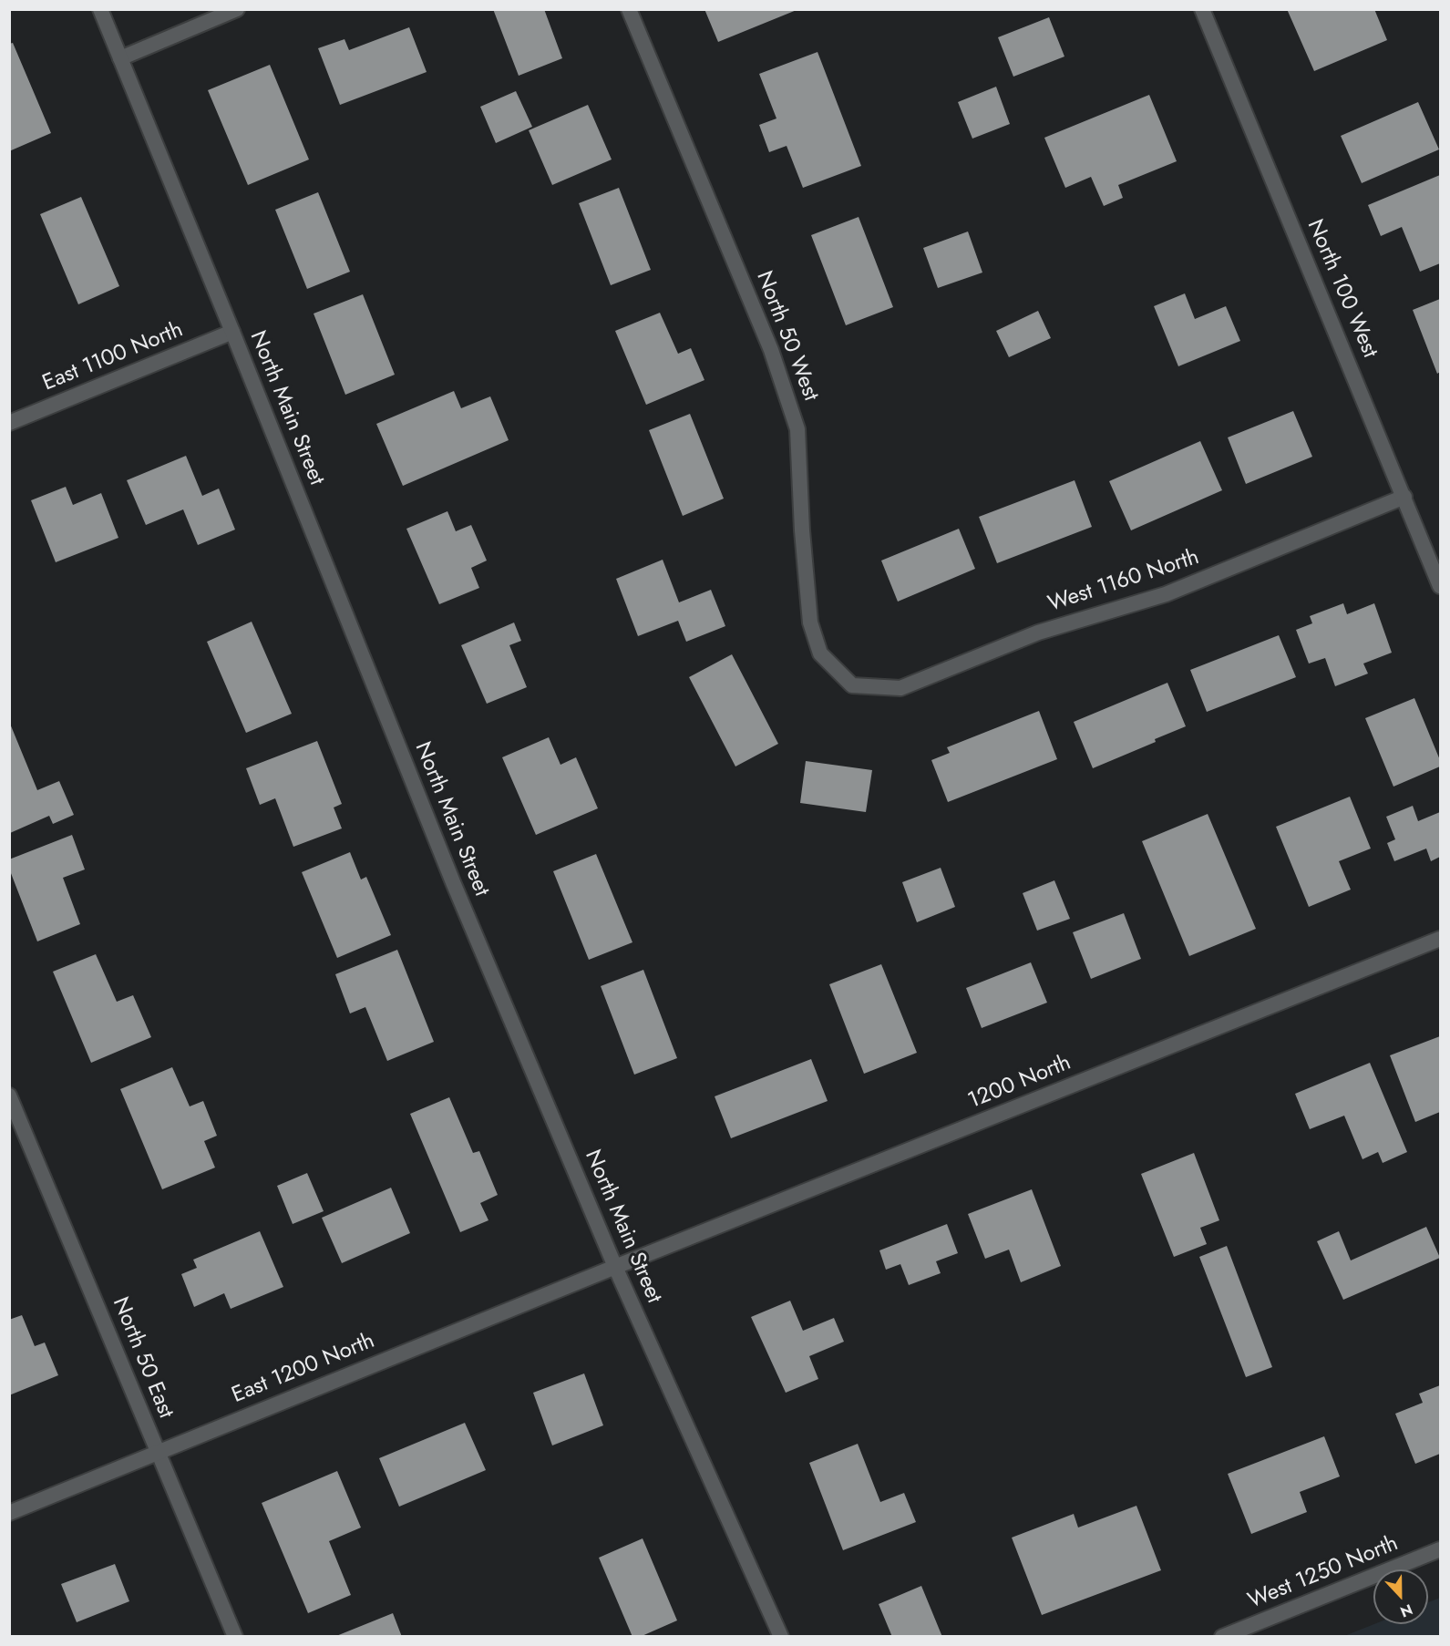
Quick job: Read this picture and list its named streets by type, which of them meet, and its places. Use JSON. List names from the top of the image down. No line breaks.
{"streets":{"street":["North 100 West","North 50 West","East 1100 North","North Main Street","West 1160 North","1200 North","North 50 East","East 1200 North","West 1250 North"]},"crossings":[["North 100 West","West 1160 North"],["North 50 West","West 1160 North"],["East 1100 North","North Main Street"],["North Main Street","1200 North"],["North Main Street","East 1200 North"],["1200 North","East 1200 North"],["North 50 East","East 1200 North"]],"north":"bottom"}
